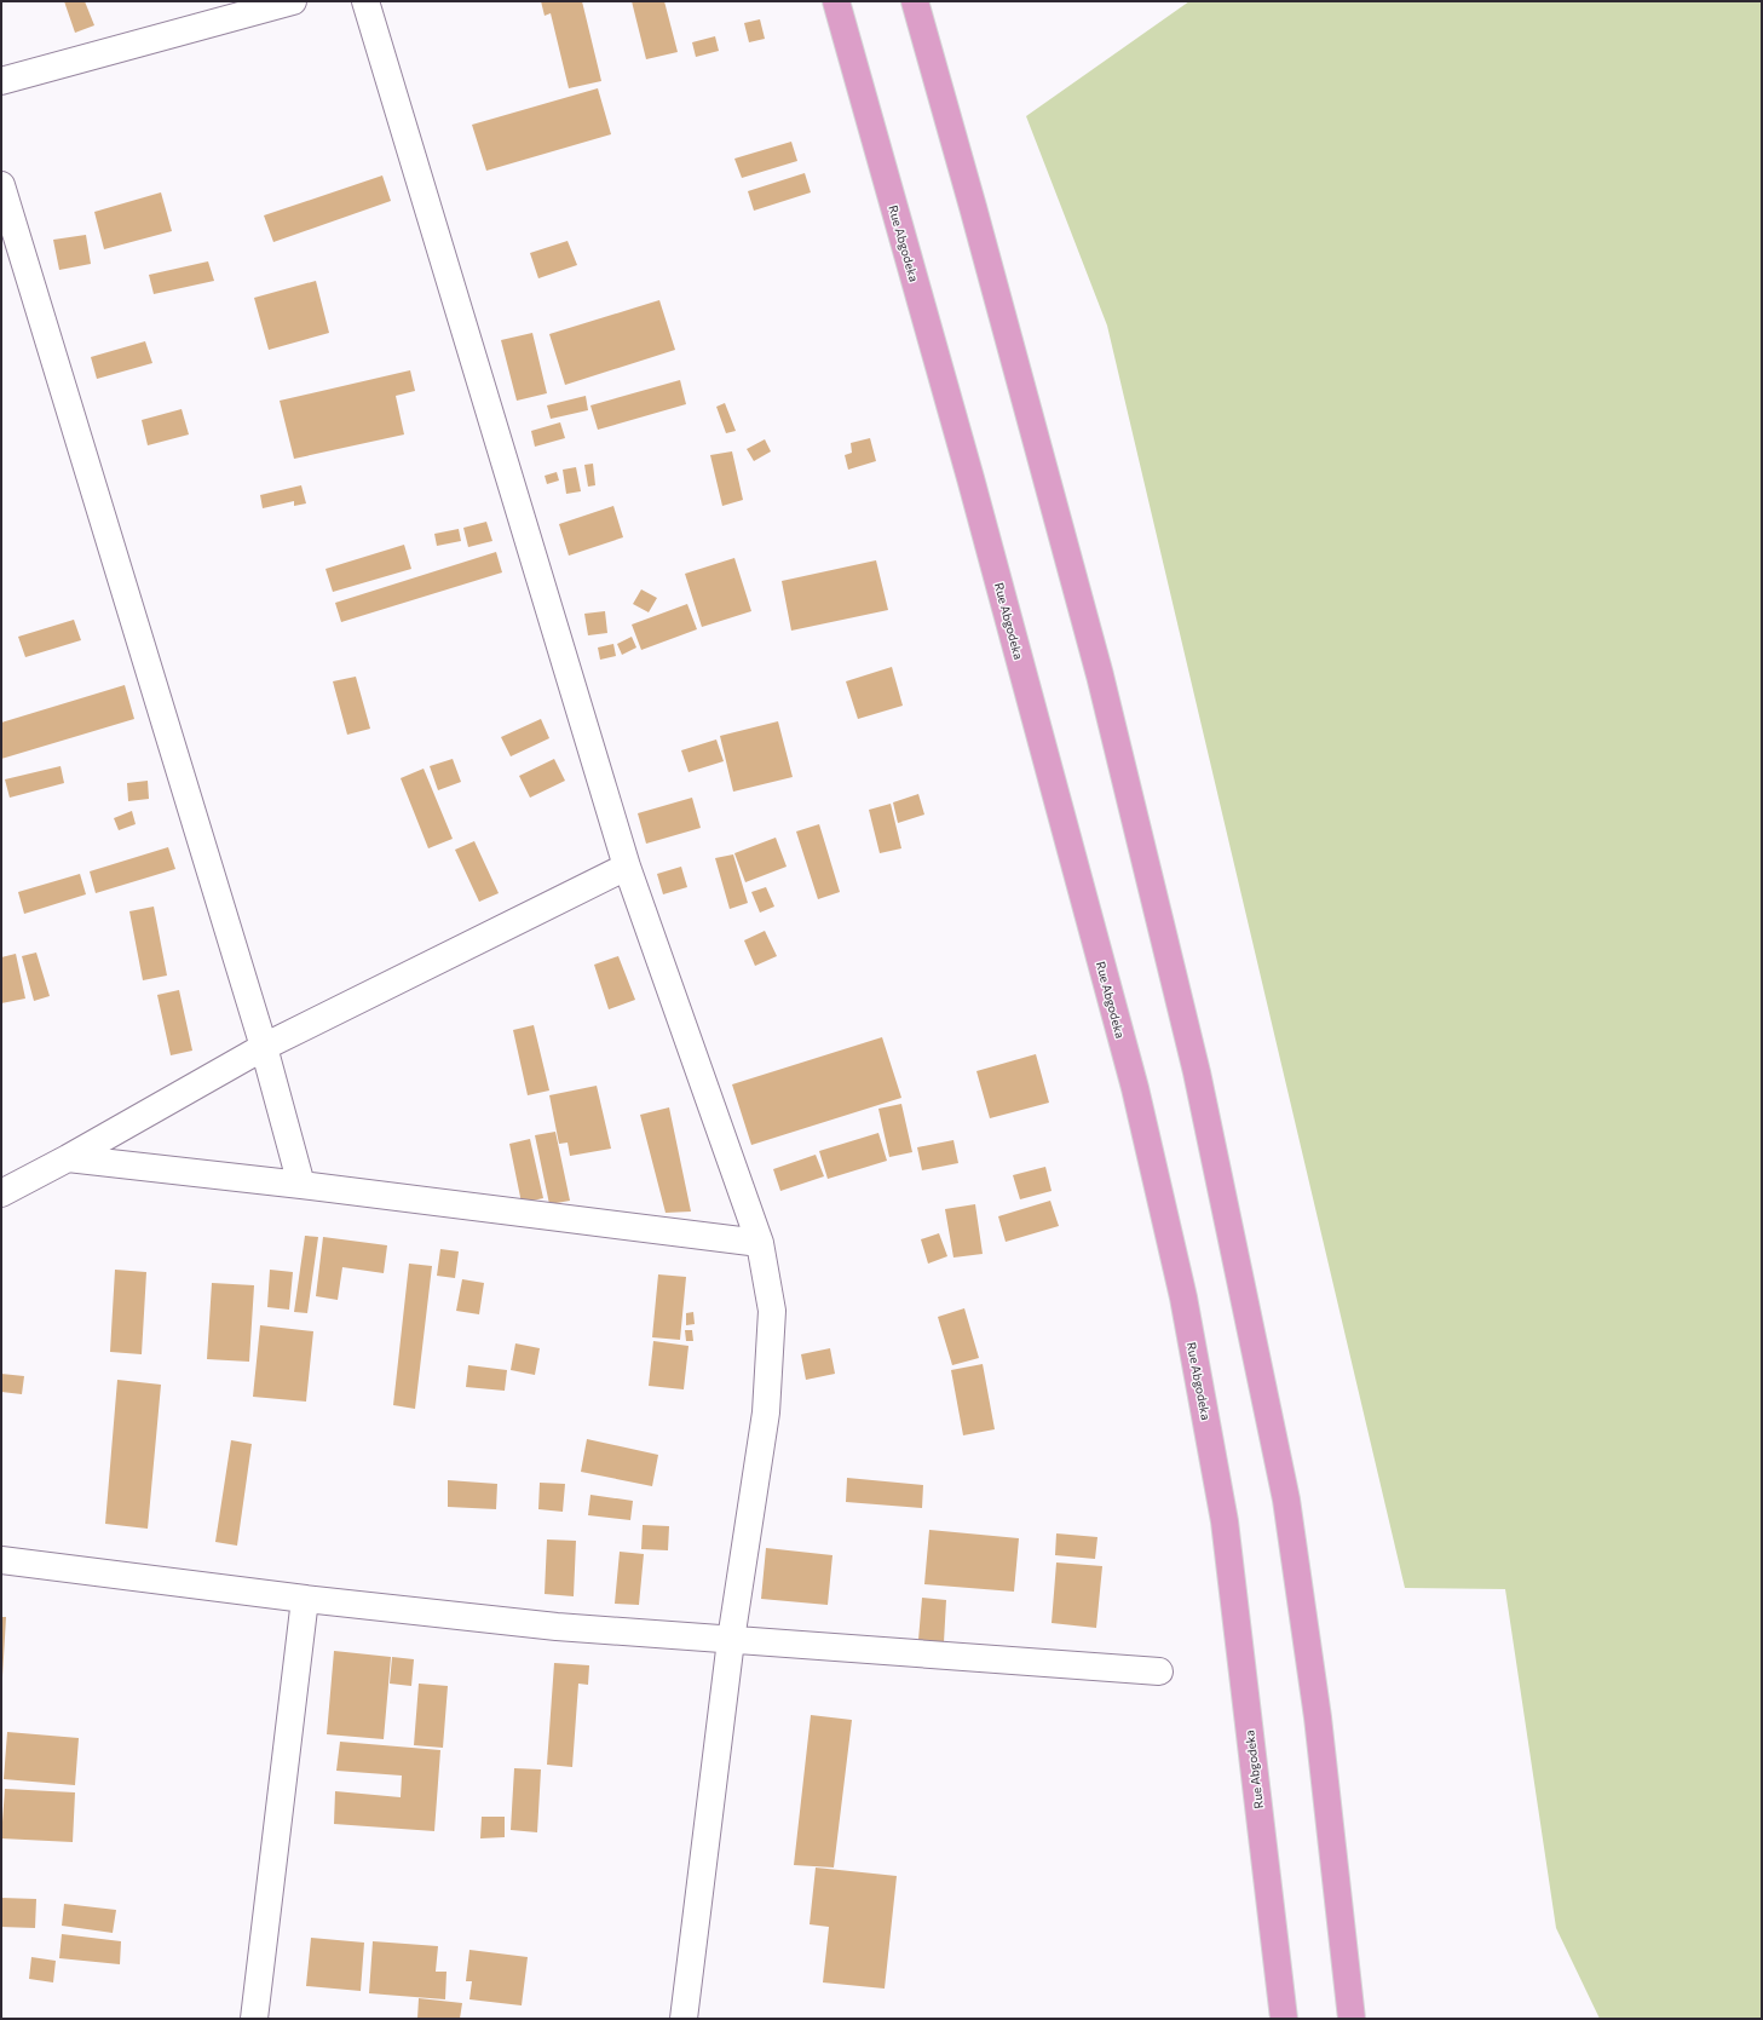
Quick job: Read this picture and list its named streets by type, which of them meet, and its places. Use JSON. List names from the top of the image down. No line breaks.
{"streets":{"main road":["Rue Abgodeka"]}}
